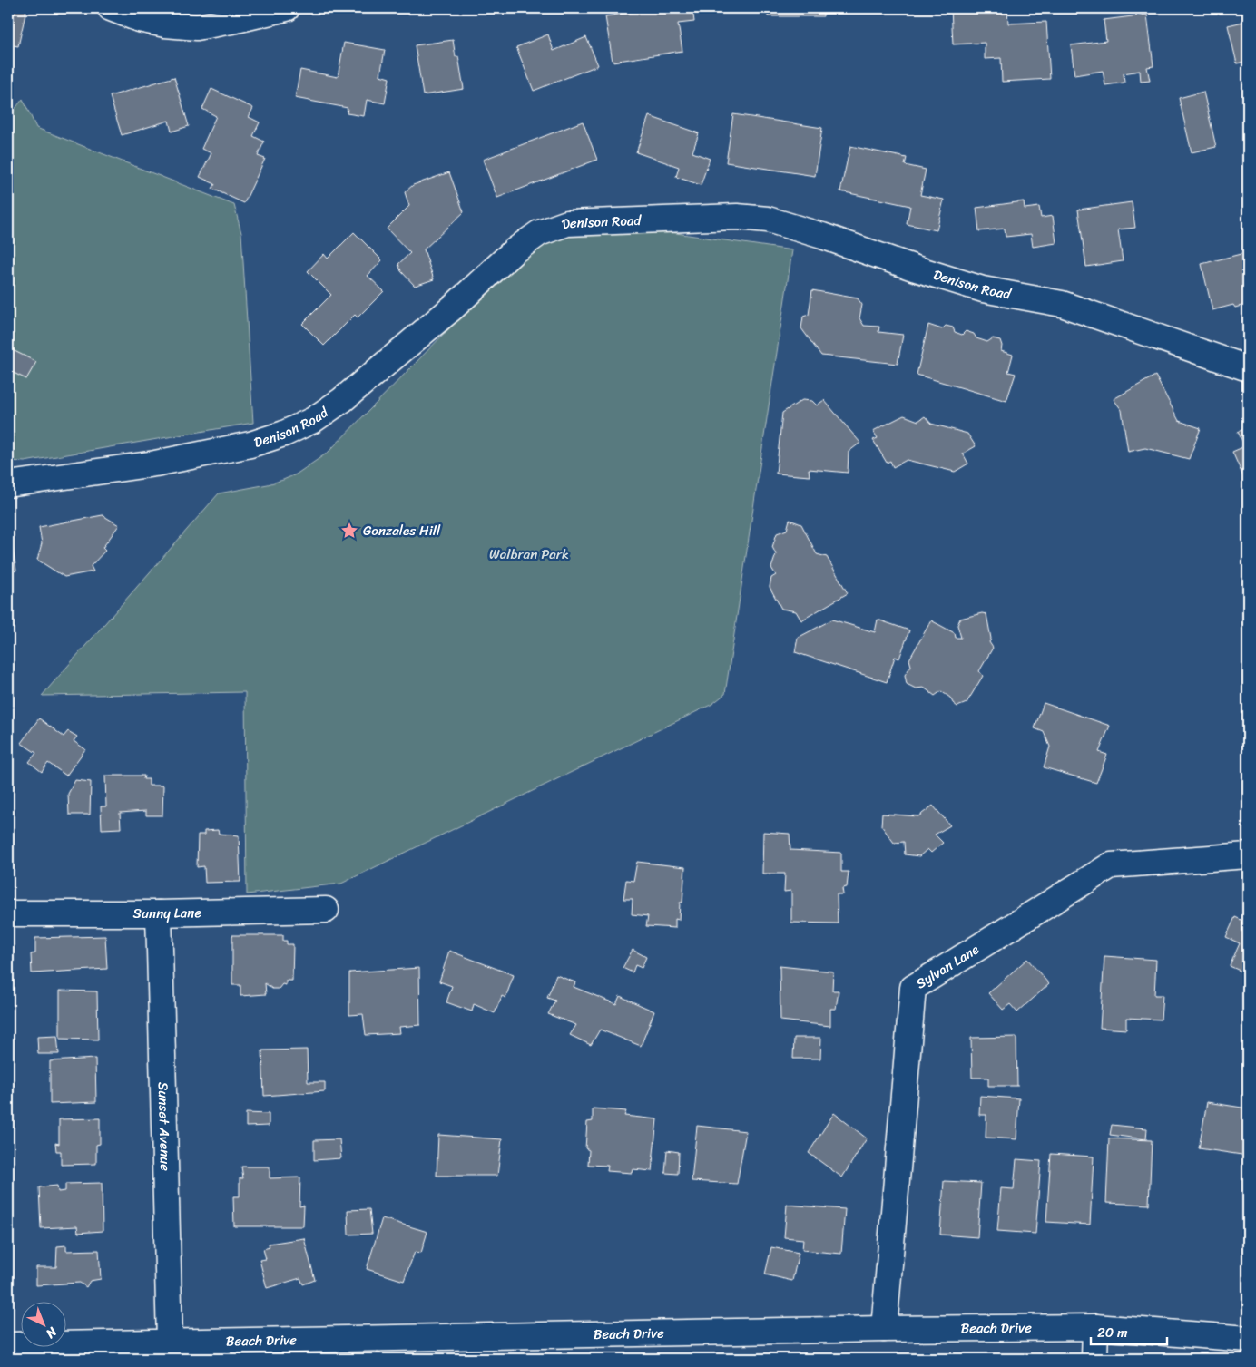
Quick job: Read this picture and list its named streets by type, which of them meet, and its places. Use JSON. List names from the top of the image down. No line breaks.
{"streets":{"street":["Denison Road","Sunny Lane","Sylvan Lane","Sunset Avenue","Beach Drive"]},"crossings":[["Sunny Lane","Sunset Avenue"],["Sylvan Lane","Beach Drive"],["Sunset Avenue","Beach Drive"]],"parks":["Walbran Park"],"places":{"place":["Gonzales Hill"]},"scale_bar":"20 m","north":"bottom right"}
